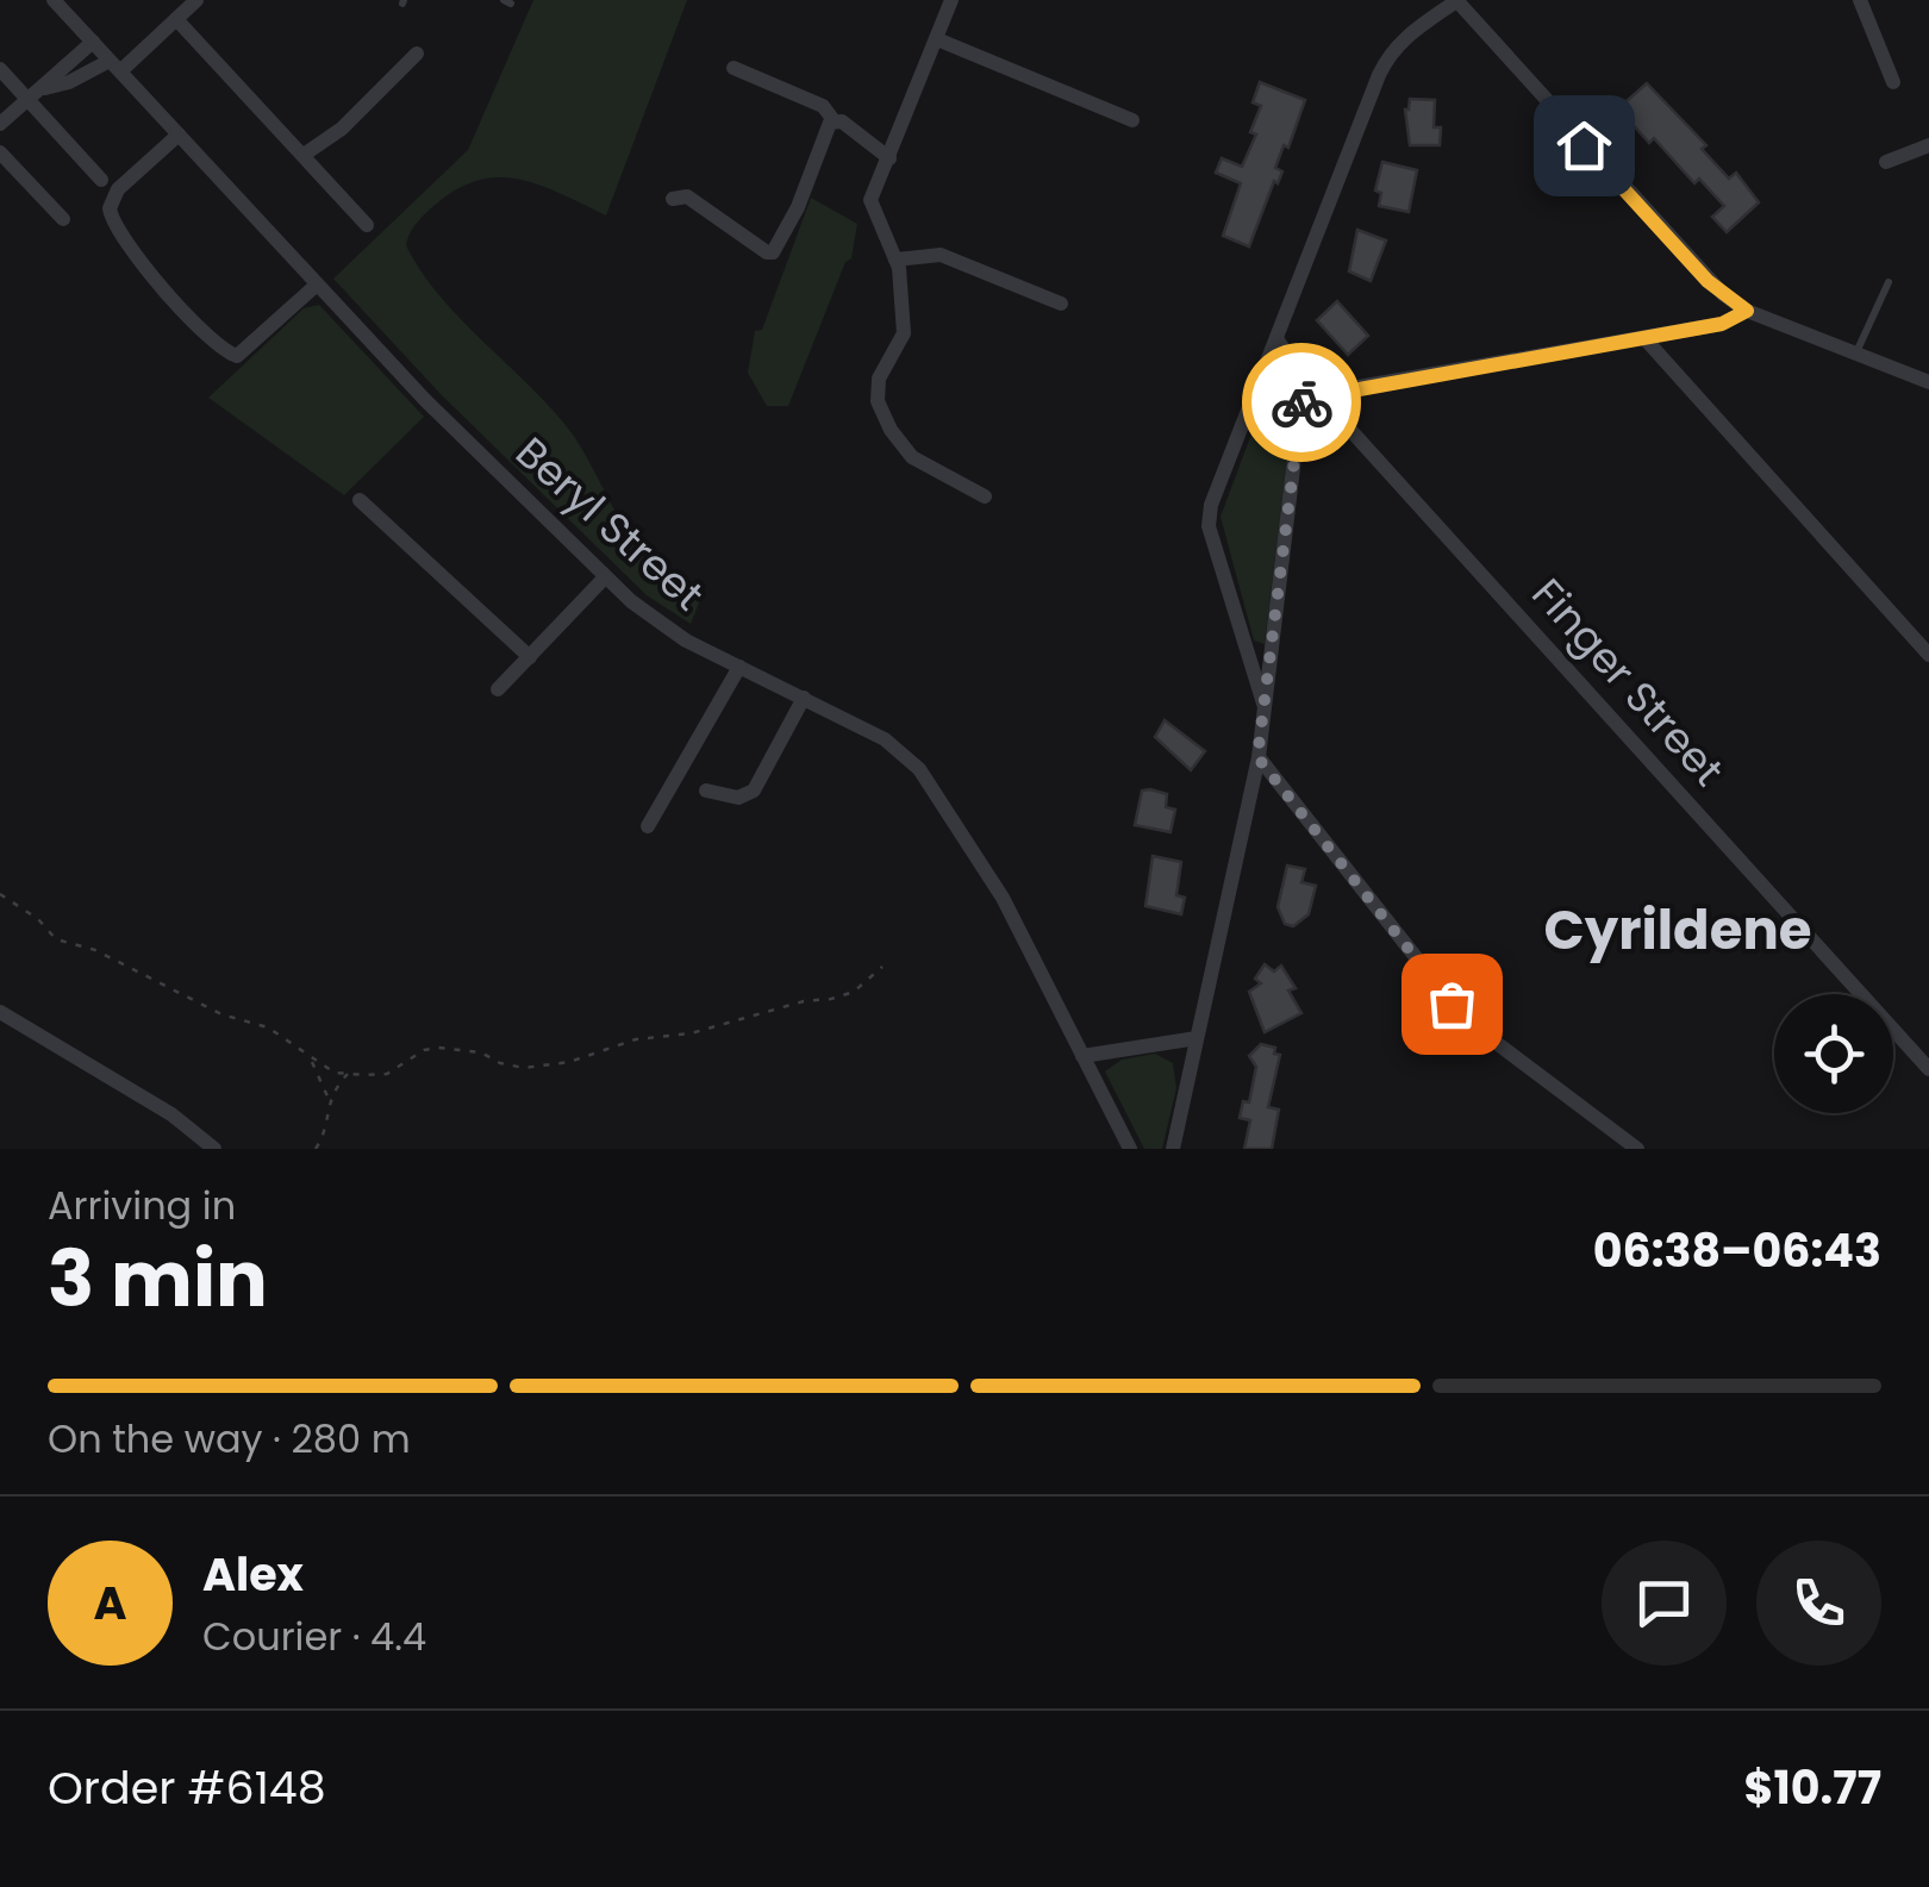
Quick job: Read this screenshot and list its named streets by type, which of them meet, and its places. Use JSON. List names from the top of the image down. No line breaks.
{"streets":{"street":["Beryl Street","Finger Street"]},"districts":["Cyrildene"],"page":{"heading":["3 min","Arriving in","06:38–06:43"],"panel":["Alex","Courier · 4.4","Order #6148","$10.77"],"bar":"On the way · 280 m","round":"A"}}
